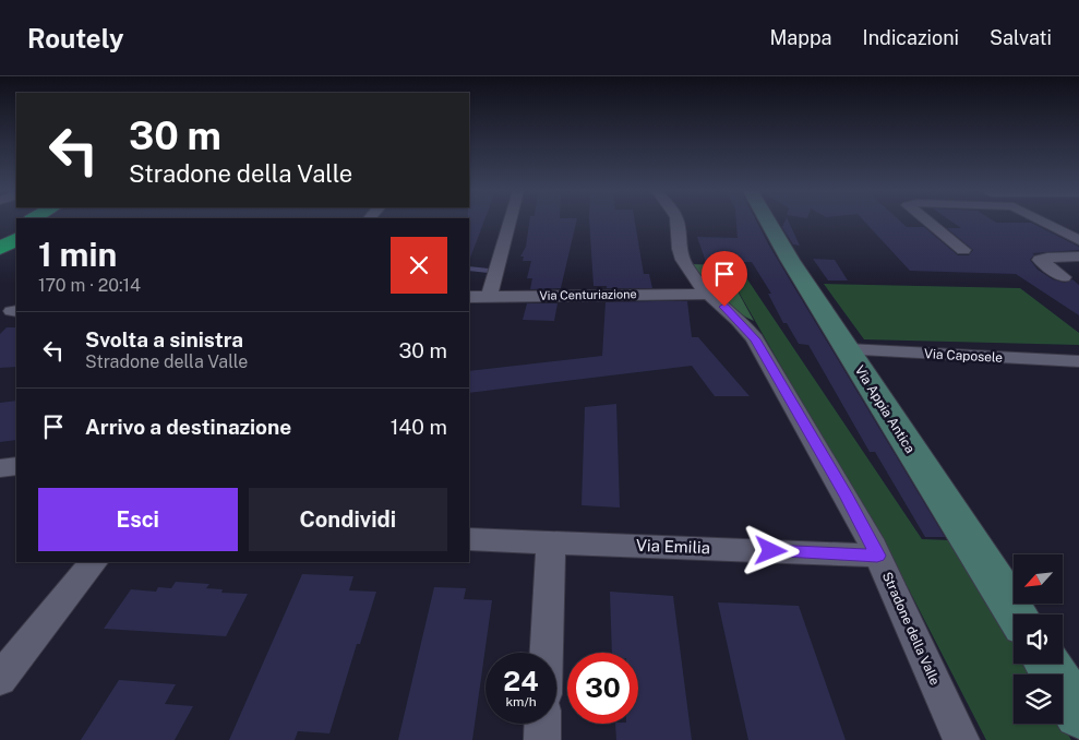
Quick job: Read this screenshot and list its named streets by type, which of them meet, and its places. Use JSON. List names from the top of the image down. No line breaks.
{"streets":{"street":["Via Centuriazione","Via Caposele","Via Appia Antica","Via Emilia","Stradone della Valle"]},"crossings":[["Via Centuriazione","Stradone della Valle"],["Via Caposele","Via Appia Antica"],["Via Emilia","Stradone della Valle"]],"north":"bottom left","page":{"header":"Routely","nav":["Mappa","Indicazioni","Salvati"],"turn":["30 m","Stradone della Valle"],"heading":["1 min","170 m · 20:14"],"list":[{"name":"Svolta a sinistra","note":"Stradone della Valle","value":"30 m"},{"name":"Arrivo a destinazione","value":"140 m"}],"buttons":["Esci","Condividi"],"speed":"24 km/h","limit":"30"}}
